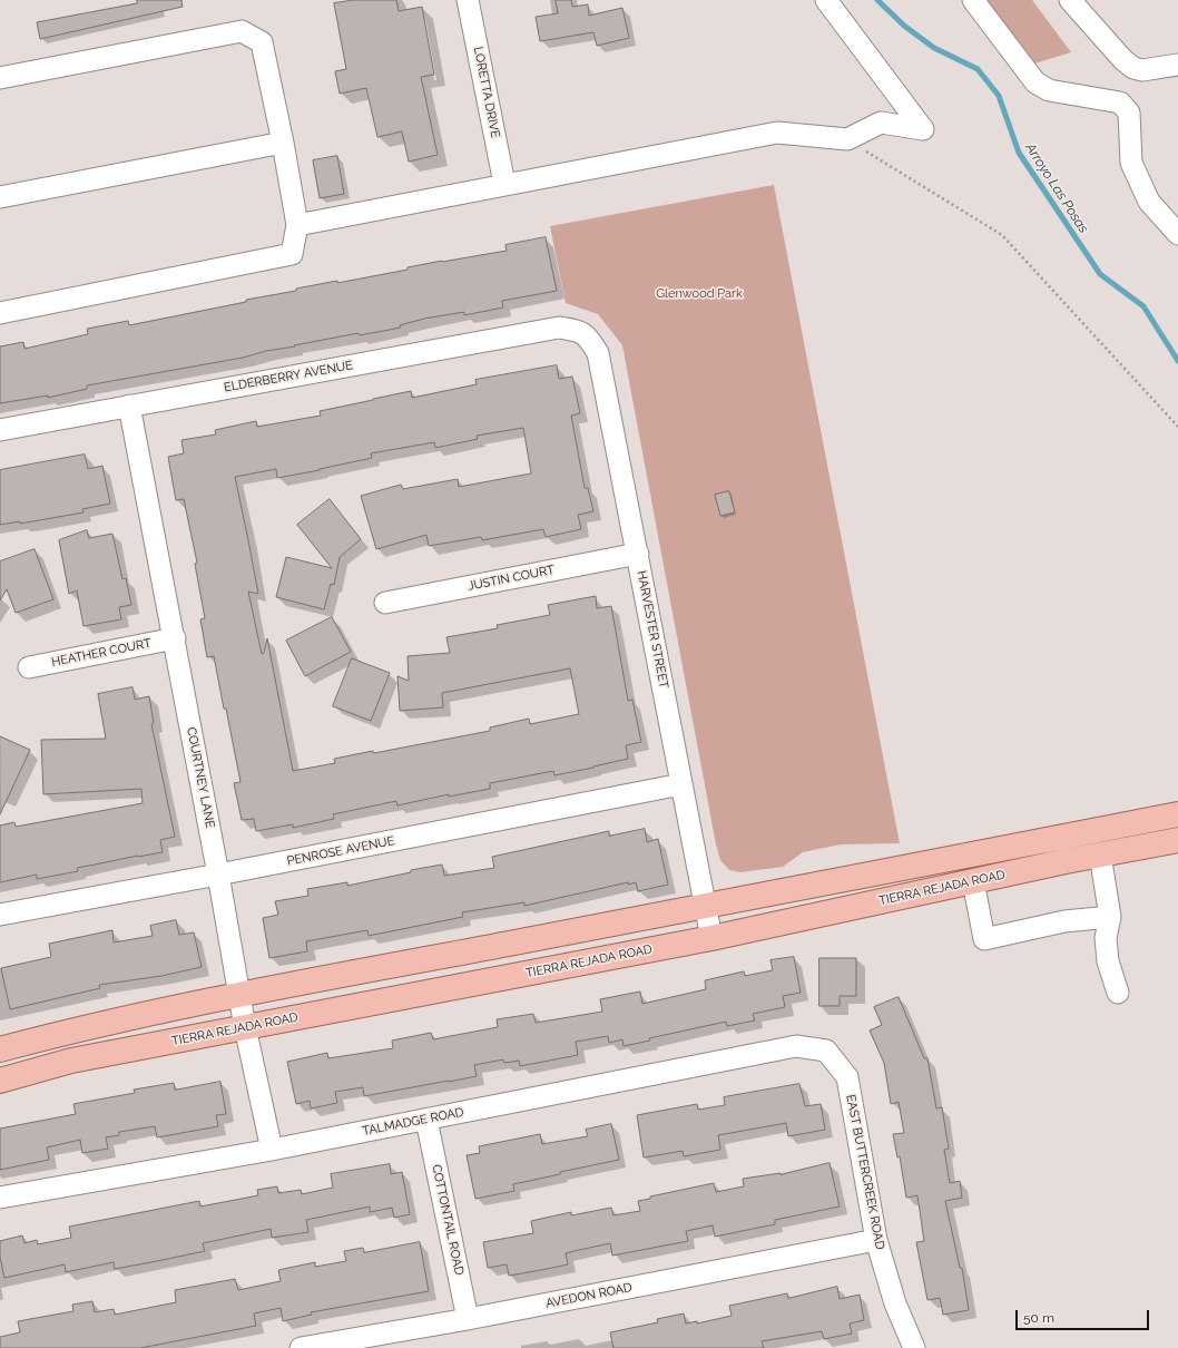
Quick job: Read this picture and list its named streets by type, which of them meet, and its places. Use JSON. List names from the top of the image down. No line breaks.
{"streets":{"main road":["TIERRA REJADA ROAD"],"street":["LORETTA DRIVE","ELDERBERRY AVENUE","JUSTIN COURT","HARVESTER STREET","HEATHER COURT","COURTNEY LANE","PENROSE AVENUE","TALMADGE ROAD","EAST BUTTERCREEK ROAD","COTTONTAIL ROAD","AVEDON ROAD"]},"crossings":[["ELDERBERRY AVENUE","HARVESTER STREET"],["ELDERBERRY AVENUE","COURTNEY LANE"],["JUSTIN COURT","HARVESTER STREET"],["HARVESTER STREET","PENROSE AVENUE"],["HARVESTER STREET","TIERRA REJADA ROAD"],["HEATHER COURT","COURTNEY LANE"],["COURTNEY LANE","PENROSE AVENUE"],["COURTNEY LANE","TIERRA REJADA ROAD"],["COURTNEY LANE","TALMADGE ROAD"],["TALMADGE ROAD","EAST BUTTERCREEK ROAD"],["TALMADGE ROAD","COTTONTAIL ROAD"],["EAST BUTTERCREEK ROAD","AVEDON ROAD"],["COTTONTAIL ROAD","AVEDON ROAD"]],"water":["Arroyo Las Posas"],"parks":["Glenwood Park"],"scale_bar":"50 m"}
